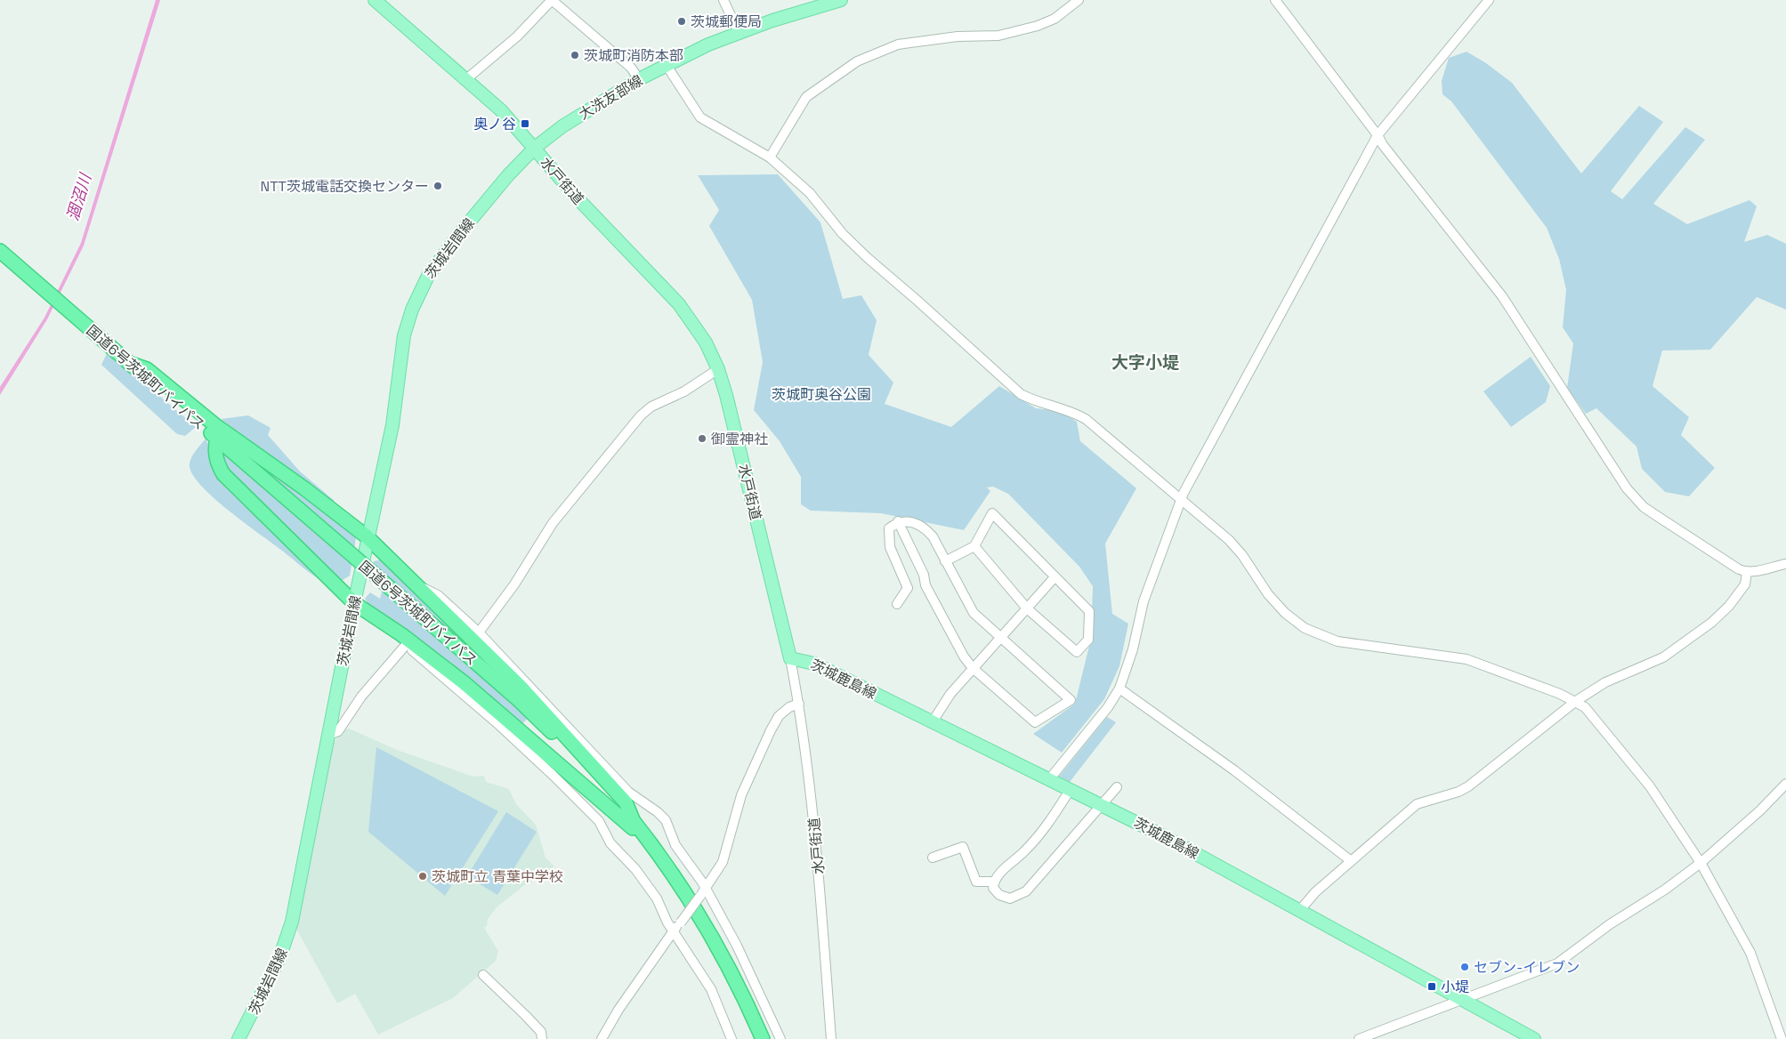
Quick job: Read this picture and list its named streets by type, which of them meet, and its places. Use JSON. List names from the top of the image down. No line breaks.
{"streets":{"highway":["国道6号茨城町バイパス"],"main road":["大洗友部線","水戸街道","茨城岩間線","茨城鹿島線"]},"crossings":[["大洗友部線","水戸街道"],["大洗友部線","茨城岩間線"],["水戸街道","茨城岩間線"],["水戸街道","茨城鹿島線"]],"districts":["大字小堤"],"water":["涸沼川"],"parks":["茨城町奥谷公園"],"places":{"other":["茨城郵便局","茨城町消防本部","NTT茨城電話交換センター","御霊神社","茨城町立 青葉中学校","セブン-イレブン"],"transit":["奥ノ谷","小堤"]}}
